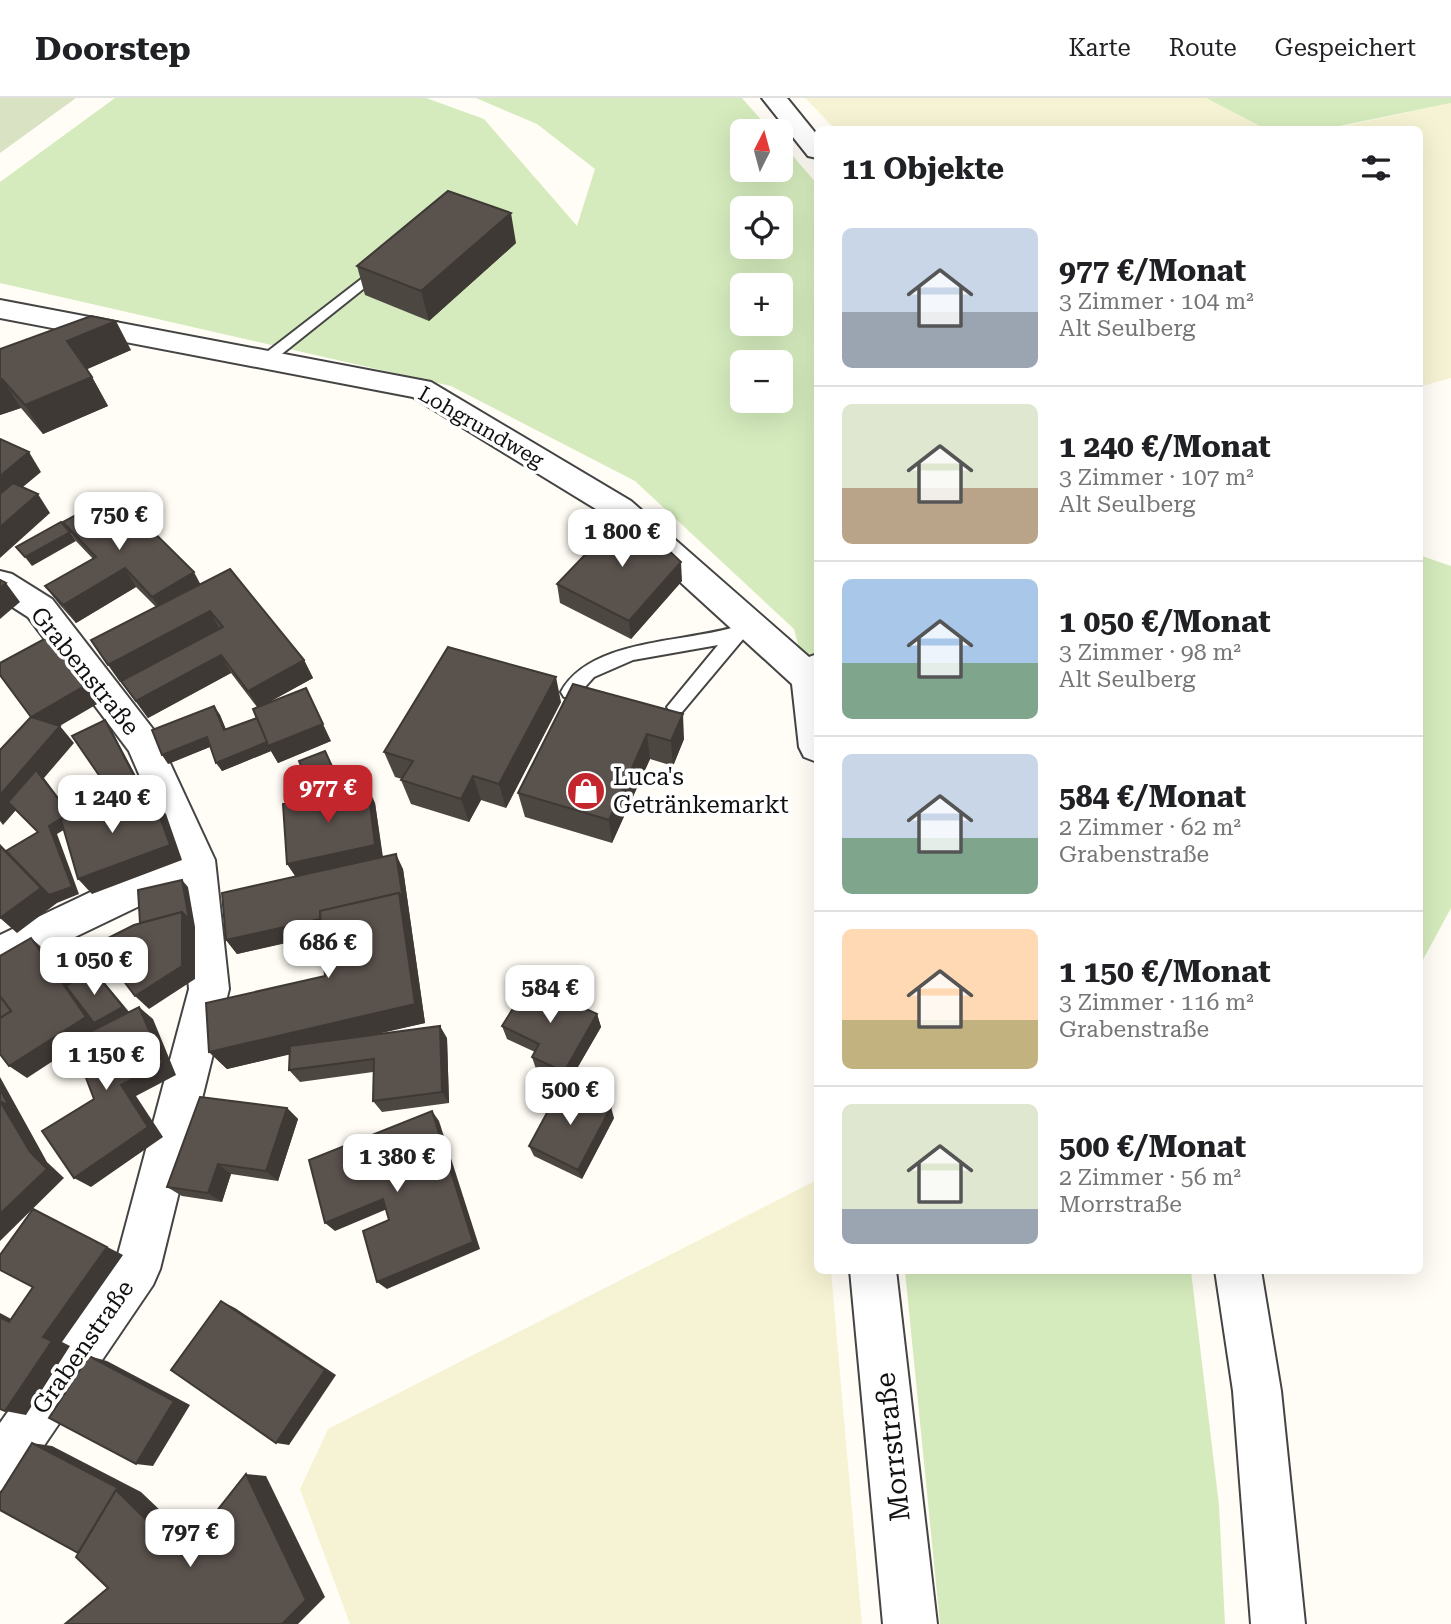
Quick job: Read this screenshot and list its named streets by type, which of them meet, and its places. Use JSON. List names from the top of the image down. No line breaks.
{"streets":{"street":["Lohgrundweg","Grabenstraße","Morrstraße"]},"places":{"shop":["Luca's Getränkemarkt"]},"north":"top","page":{"header":"Doorstep","nav":["Karte","Route","Gespeichert"],"map_buttons":["+","−"],"heading":"11 Objekte","list":[{"name":"977 €/Monat","note":"3 Zimmer · 104 m² · Alt Seulberg"},{"name":"1 240 €/Monat","note":"3 Zimmer · 107 m² · Alt Seulberg"},{"name":"1 050 €/Monat","note":"3 Zimmer · 98 m² · Alt Seulberg"},{"name":"584 €/Monat","note":"2 Zimmer · 62 m² · Grabenstraße"},{"name":"1 150 €/Monat","note":"3 Zimmer · 116 m² · Grabenstraße"},{"name":"500 €/Monat","note":"2 Zimmer · 56 m² · Morrstraße"}],"price":["750 €","1 800 €","977 €","1 240 €","686 €","1 050 €","584 €","1 150 €","500 €","1 380 €","797 €"]}}
